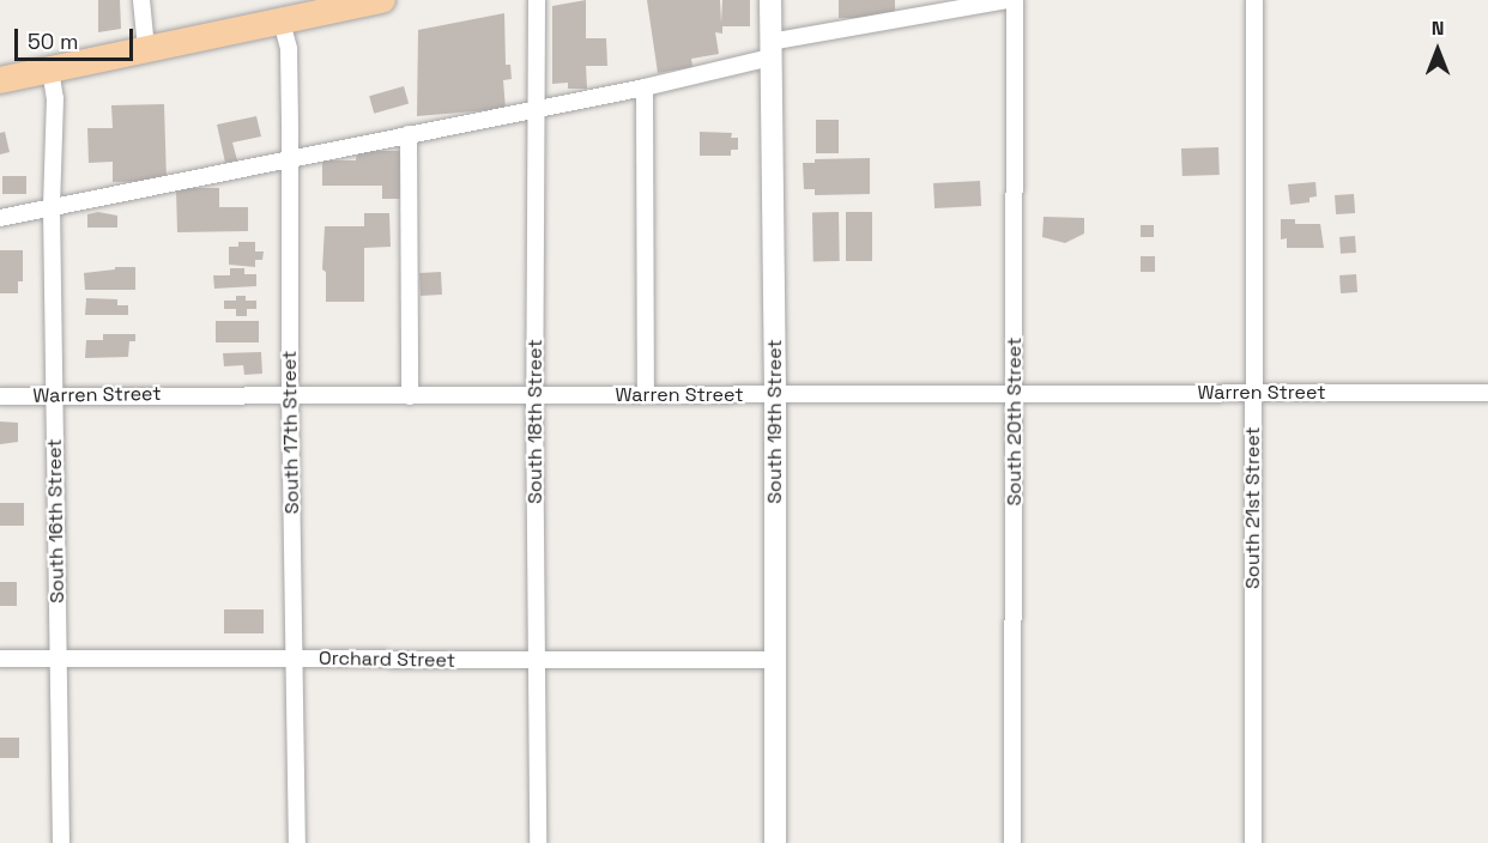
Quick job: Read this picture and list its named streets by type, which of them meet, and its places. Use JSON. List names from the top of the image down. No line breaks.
{"streets":{"street":["Warren Street","South 18th Street","South 19th Street","South 20th Street","South 17th Street","South 21st Street","South 16th Street","Orchard Street"]},"crossings":[["Warren Street","South 18th Street"],["Warren Street","South 19th Street"],["Warren Street","South 20th Street"],["Warren Street","South 17th Street"],["Warren Street","South 21st Street"],["Warren Street","South 16th Street"],["South 18th Street","Orchard Street"],["South 19th Street","Orchard Street"],["South 17th Street","Orchard Street"],["South 16th Street","Orchard Street"]],"scale_bar":"50 m","north":"top"}
